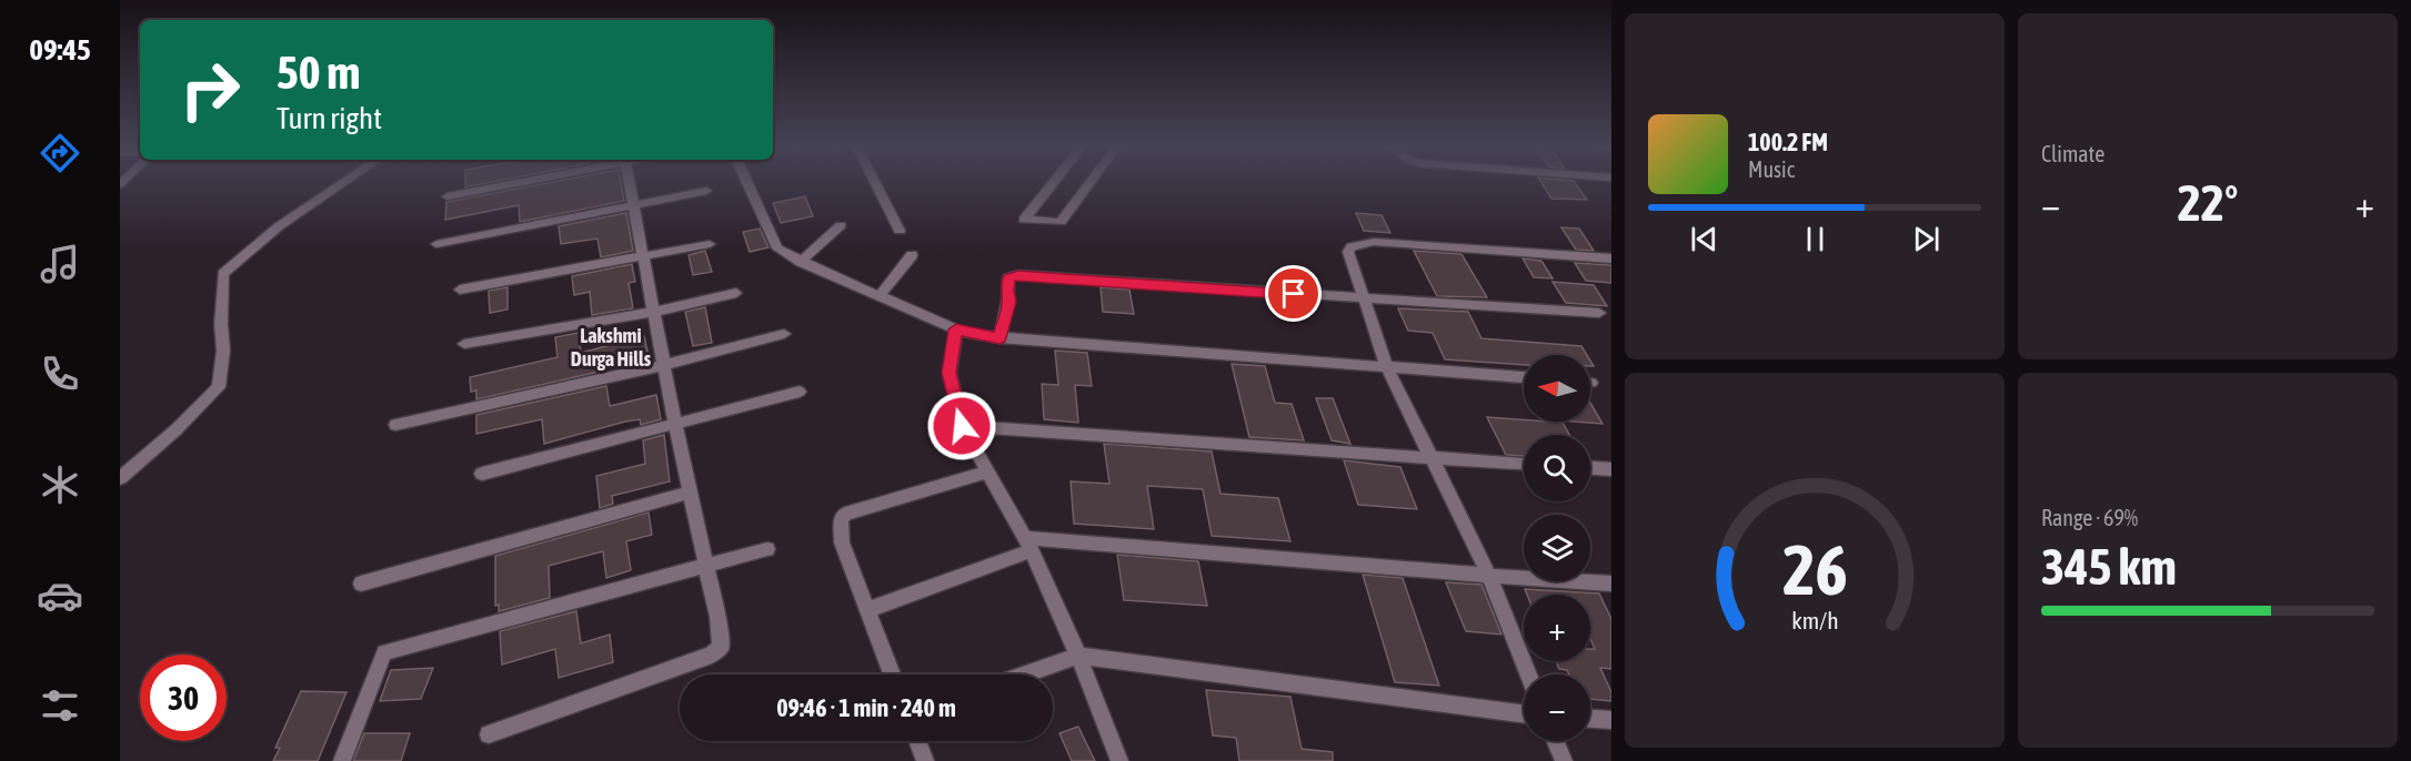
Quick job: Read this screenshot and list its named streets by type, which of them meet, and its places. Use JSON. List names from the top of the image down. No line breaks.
{"districts":["Lakshmi Durga Hills"],"north":"left","page":{"tabs":"09:45","tile":["Climate",["Range · 69%","345 km"]],"turn":["50 m","Turn right"],"song":["100.2 FM","Music"],"heat":["−","22°","+"],"map_buttons":["+","−"],"limit":"30","trip":"09:46 · 1 min · 240 m","gauge":["26","km/h"]}}
